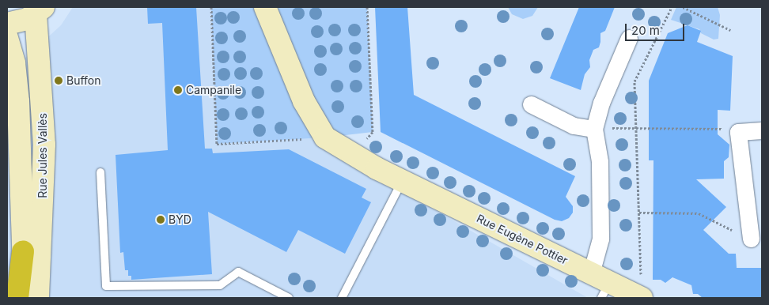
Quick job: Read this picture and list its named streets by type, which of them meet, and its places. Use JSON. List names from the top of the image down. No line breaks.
{"streets":{"main road":["Rue Jules Vallès","Rue Eugène Pottier"]},"places":["Buffon","Campanile","BYD"],"scale_bar":"20 m"}
